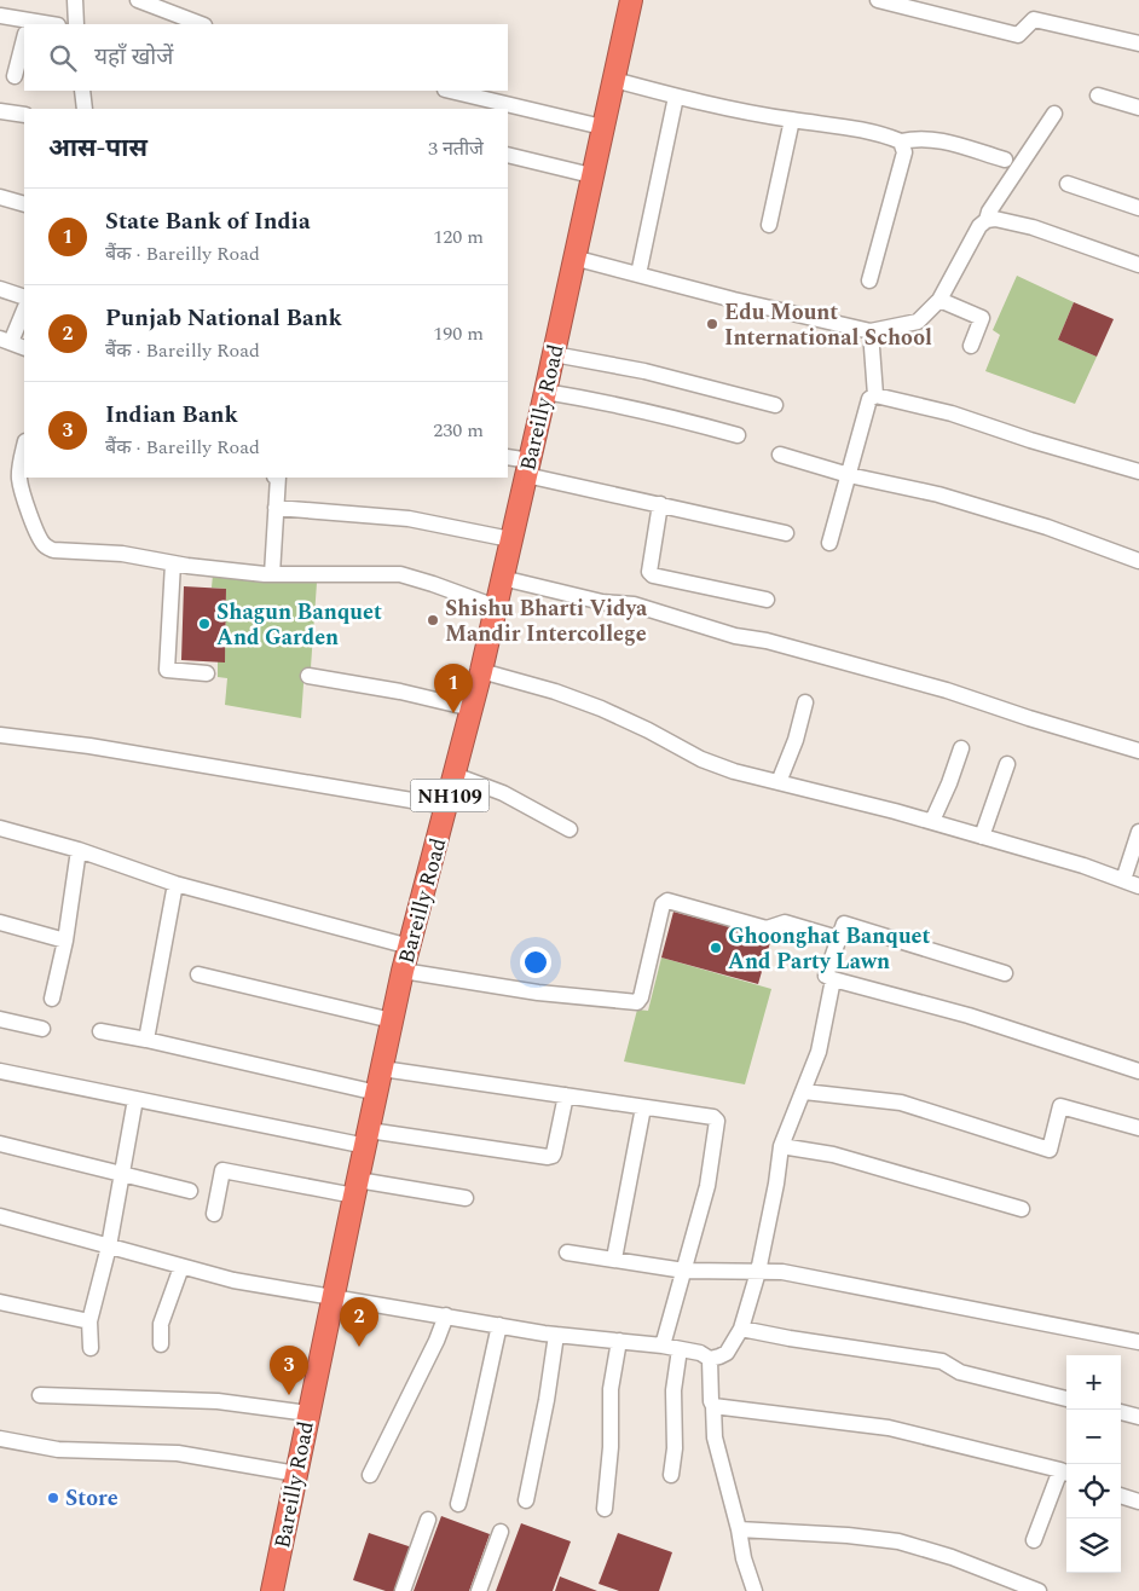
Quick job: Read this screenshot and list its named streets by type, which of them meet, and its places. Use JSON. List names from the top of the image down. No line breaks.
{"streets":{"highway":["Bareilly Road","NH109"]},"places":["Edu Mount International School","Shishu Bharti Vidya Mandir Intercollege","Shagun Banquet And Garden","Ghoonghat Banquet And Party Lawn","Store"],"page":{"search":"यहाँ खोजें","heading":["आस-पास","3 नतीजे"],"list":[{"mark":"1","name":"State Bank of India","note":"बैंक · Bareilly Road","value":"120 m"},{"mark":"2","name":"Punjab National Bank","note":"बैंक · Bareilly Road","value":"190 m"},{"mark":"3","name":"Indian Bank","note":"बैंक · Bareilly Road","value":"230 m"}],"pins":["1","2","3"],"map_buttons":["+","−"]}}
